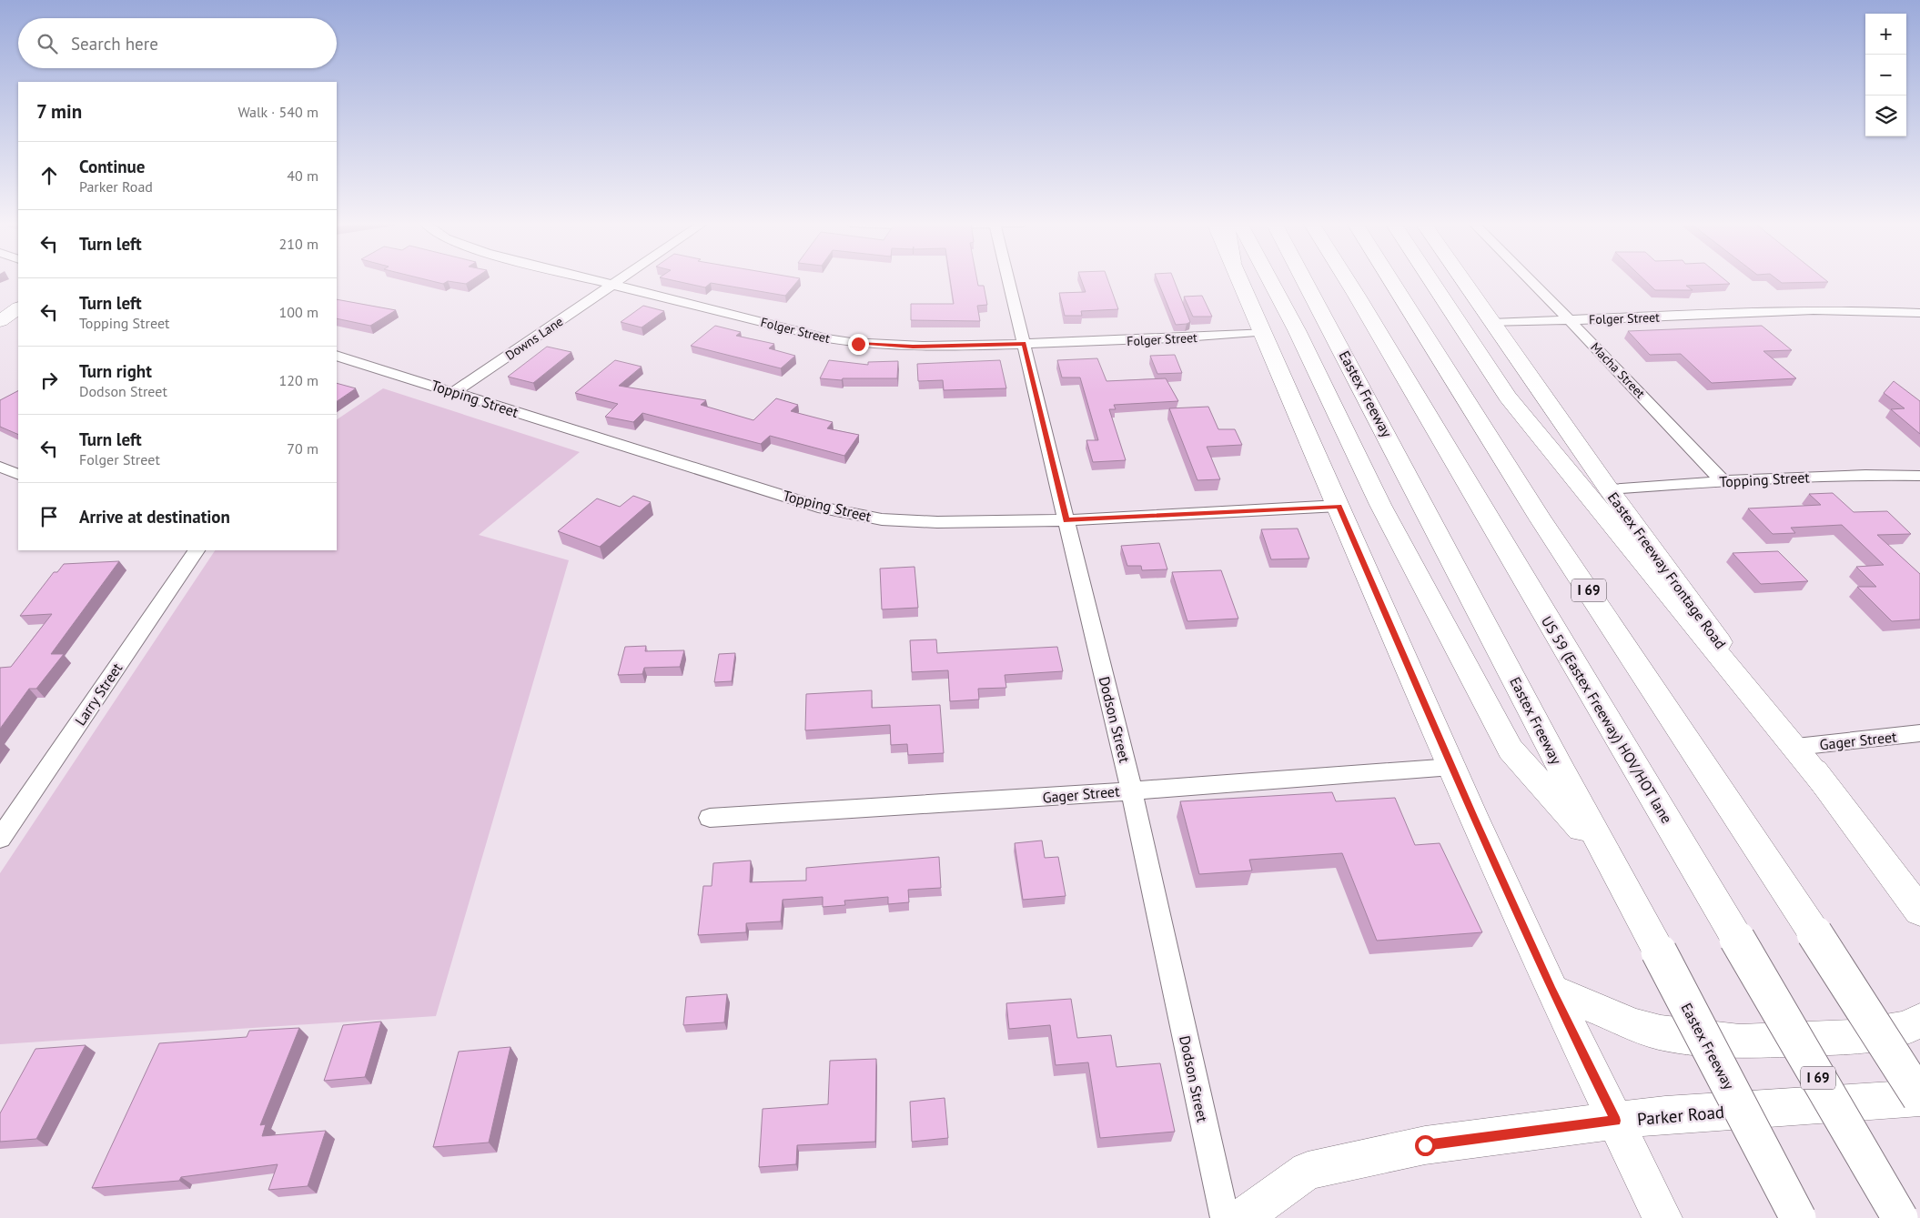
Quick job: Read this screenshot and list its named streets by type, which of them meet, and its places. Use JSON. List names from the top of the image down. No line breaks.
{"streets":{"main road":["Eastex Freeway","Eastex Freeway Frontage Road","I 69","US 59 (Eastex Freeway) HOV/HOT lane","Parker Road"],"street":["Folger Street","Downs Lane","Macha Street","Topping Street","Larry Street","Dodson Street","Gager Street"]},"crossings":[["Folger Street","Downs Lane"],["Folger Street","Macha Street"],["Folger Street","Eastex Freeway Frontage Road"],["Folger Street","Dodson Street"],["Downs Lane","Topping Street"],["Macha Street","Topping Street"],["Topping Street","Eastex Freeway Frontage Road"],["Topping Street","Dodson Street"],["Eastex Freeway Frontage Road","Gager Street"],["I 69","Parker Road"],["Dodson Street","Gager Street"]],"page":{"map_buttons":["+","−"],"search":"Search here","heading":["7 min","Walk · 540 m"],"list":[["Continue","Parker Road","40 m"],["Turn left","210 m"],["Turn left","Topping Street","100 m"],["Turn right","Dodson Street","120 m"],["Turn left","Folger Street","70 m"],"Arrive at destination"]}}
